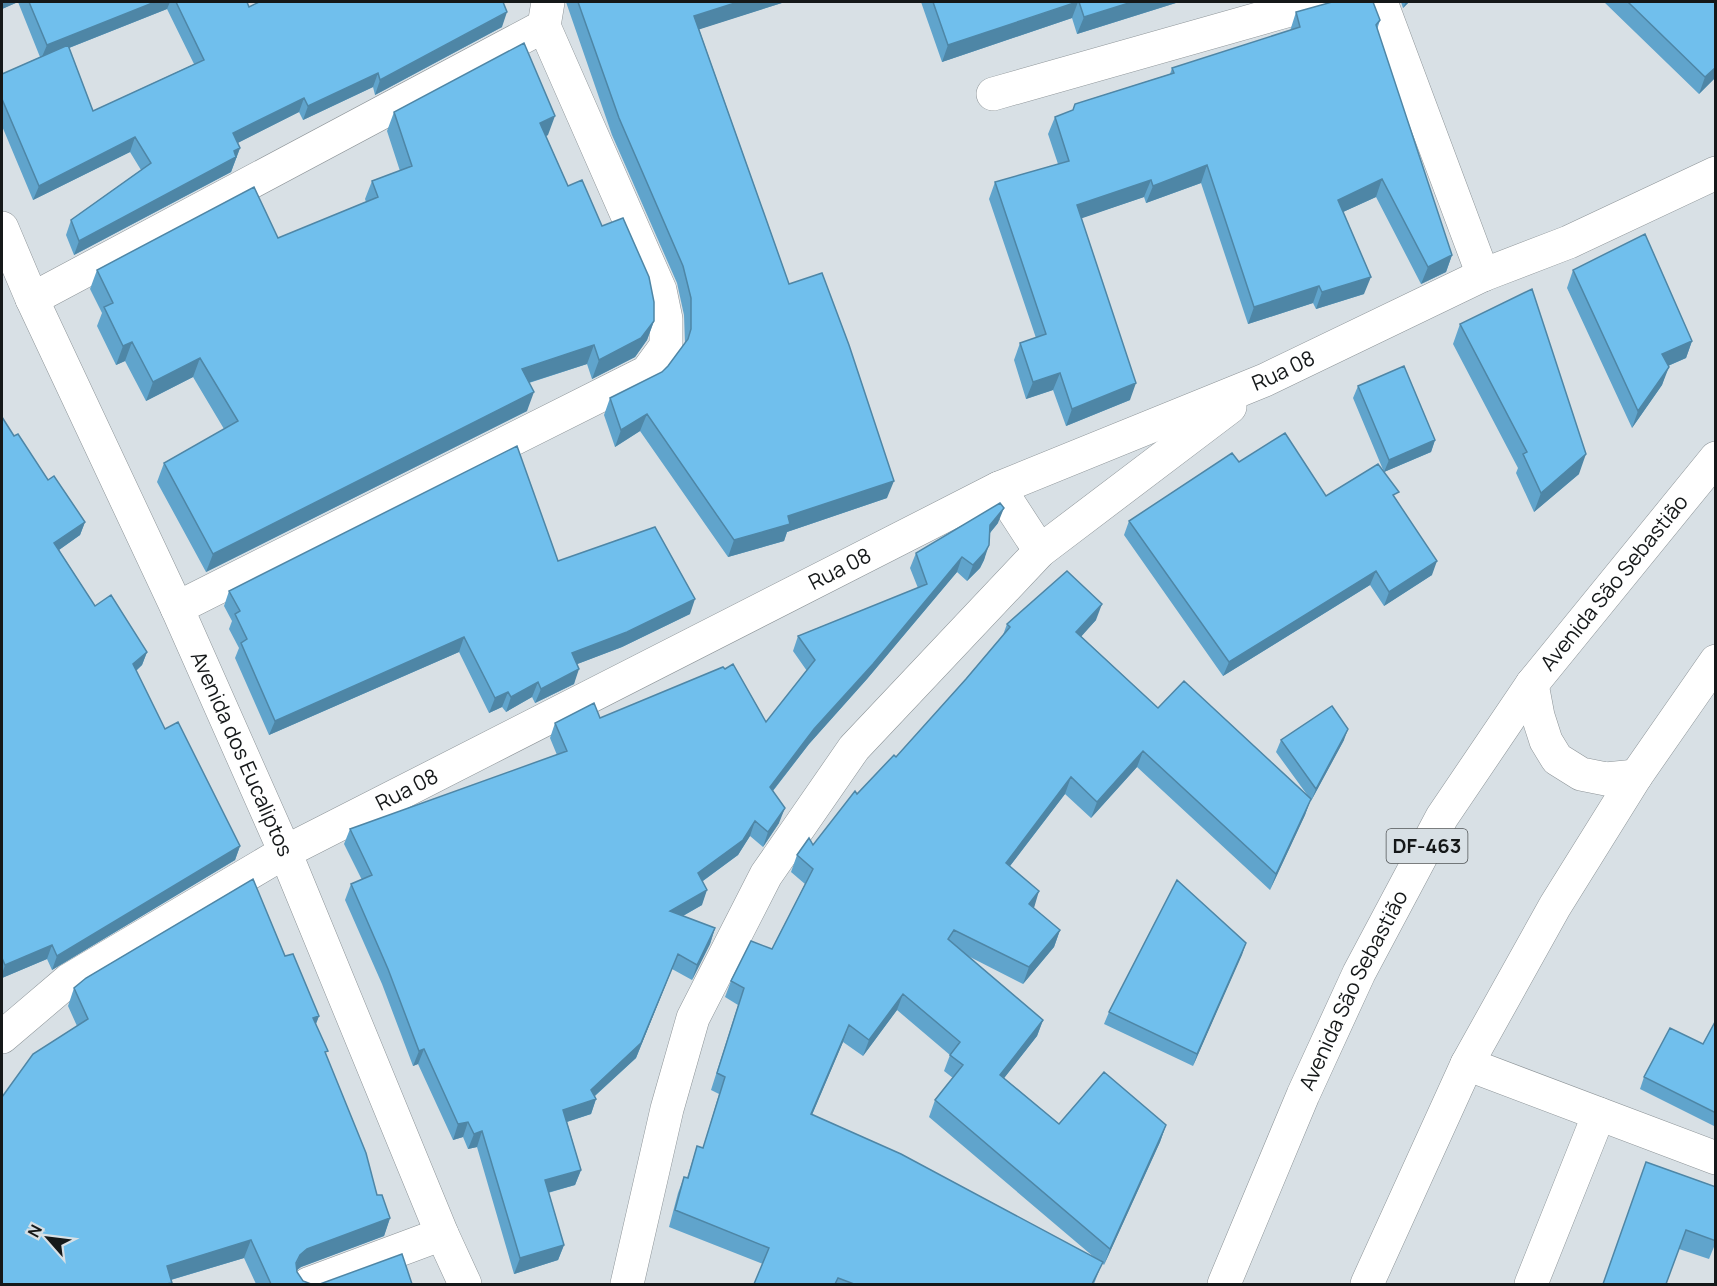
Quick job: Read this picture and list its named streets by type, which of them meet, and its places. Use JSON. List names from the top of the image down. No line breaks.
{"streets":{"street":["Rua 08","Avenida São Sebastião","Avenida dos Eucaliptos","DF-463"]},"crossings":[["Rua 08","Avenida dos Eucaliptos"]],"north":"top left"}
